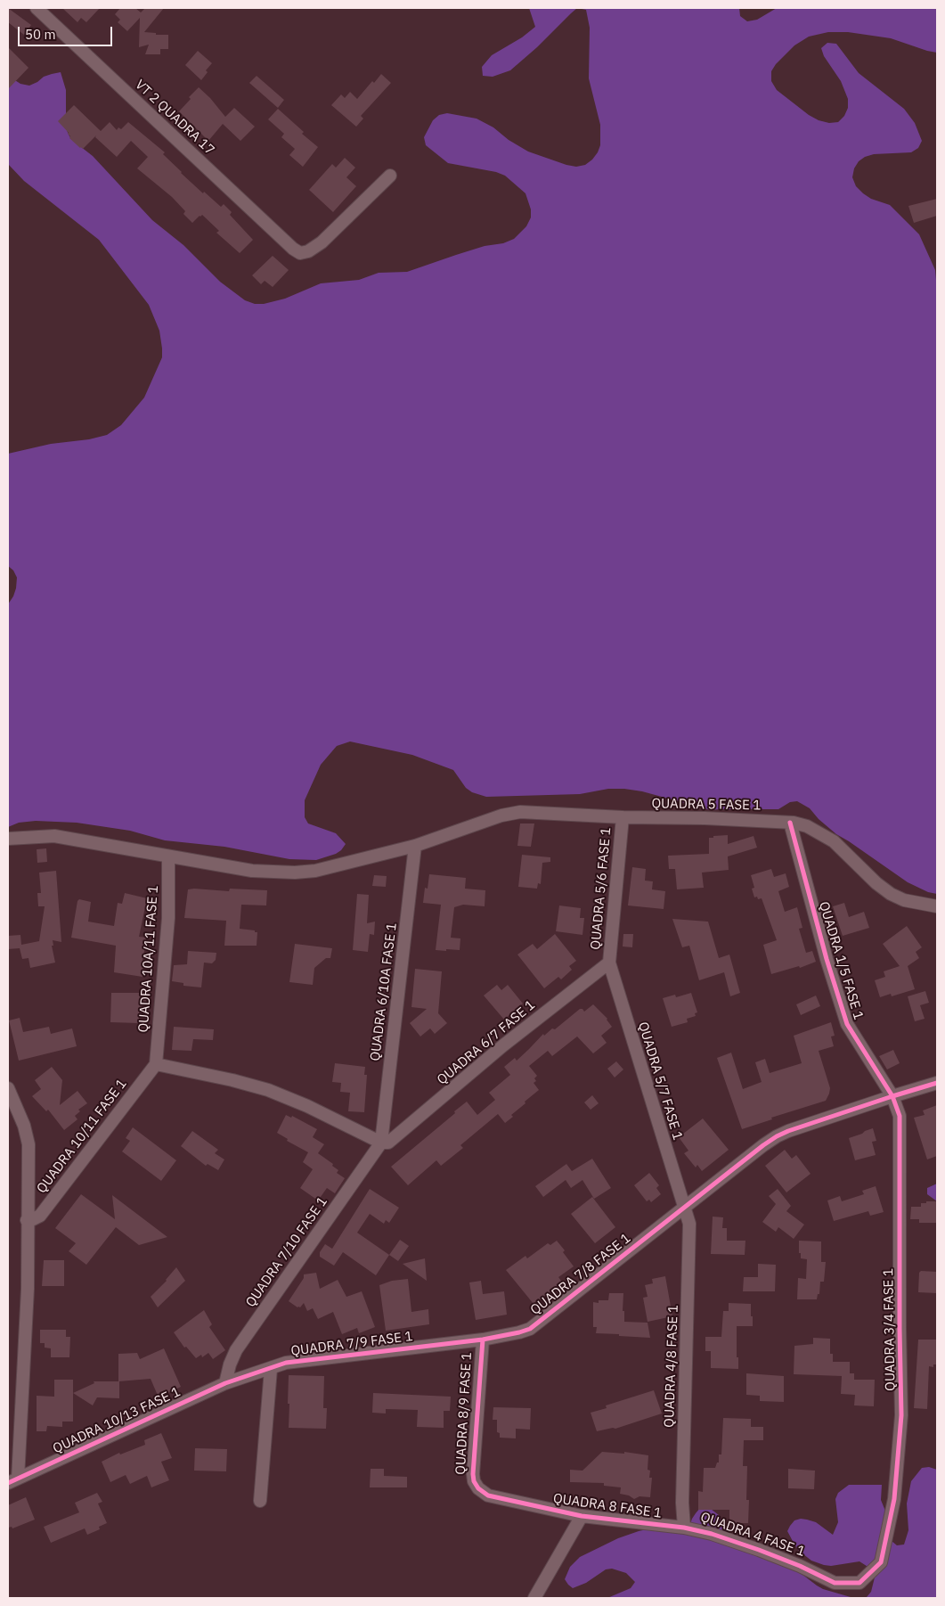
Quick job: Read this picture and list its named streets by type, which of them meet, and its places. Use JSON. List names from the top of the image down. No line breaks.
{"streets":{"street":["VT 2 QUADRA 17","QUADRA 5 FASE 1","QUADRA 5/6 FASE 1","QUADRA 10A/11 FASE 1","QUADRA 1/5 FASE 1","QUADRA 6/10A FASE 1","QUADRA 6/7 FASE 1","QUADRA 5/7 FASE 1","QUADRA 10/11 FASE 1","QUADRA 7/10 FASE 1","QUADRA 7/8 FASE 1","QUADRA 3/4 FASE 1","QUADRA 7/9 FASE 1","QUADRA 4/8 FASE 1","QUADRA 8/9 FASE 1","QUADRA 10/13 FASE 1","QUADRA 8 FASE 1","QUADRA 4 FASE 1"]},"crossings":[["QUADRA 5 FASE 1","QUADRA 5/6 FASE 1"],["QUADRA 5 FASE 1","QUADRA 10A/11 FASE 1"],["QUADRA 5 FASE 1","QUADRA 1/5 FASE 1"],["QUADRA 5 FASE 1","QUADRA 6/10A FASE 1"],["QUADRA 5/6 FASE 1","QUADRA 6/7 FASE 1"],["QUADRA 5/6 FASE 1","QUADRA 5/7 FASE 1"],["QUADRA 10A/11 FASE 1","QUADRA 10/11 FASE 1"],["QUADRA 1/5 FASE 1","QUADRA 7/8 FASE 1"],["QUADRA 1/5 FASE 1","QUADRA 3/4 FASE 1"],["QUADRA 6/10A FASE 1","QUADRA 6/7 FASE 1"],["QUADRA 6/10A FASE 1","QUADRA 7/10 FASE 1"],["QUADRA 6/7 FASE 1","QUADRA 5/7 FASE 1"],["QUADRA 6/7 FASE 1","QUADRA 7/10 FASE 1"],["QUADRA 5/7 FASE 1","QUADRA 7/8 FASE 1"],["QUADRA 5/7 FASE 1","QUADRA 4/8 FASE 1"],["QUADRA 7/10 FASE 1","QUADRA 7/9 FASE 1"],["QUADRA 7/10 FASE 1","QUADRA 10/13 FASE 1"],["QUADRA 7/8 FASE 1","QUADRA 3/4 FASE 1"],["QUADRA 7/8 FASE 1","QUADRA 7/9 FASE 1"],["QUADRA 7/8 FASE 1","QUADRA 4/8 FASE 1"],["QUADRA 7/8 FASE 1","QUADRA 8/9 FASE 1"],["QUADRA 3/4 FASE 1","QUADRA 4 FASE 1"],["QUADRA 7/9 FASE 1","QUADRA 8/9 FASE 1"],["QUADRA 7/9 FASE 1","QUADRA 10/13 FASE 1"],["QUADRA 4/8 FASE 1","QUADRA 8 FASE 1"],["QUADRA 4/8 FASE 1","QUADRA 4 FASE 1"],["QUADRA 8/9 FASE 1","QUADRA 8 FASE 1"],["QUADRA 8 FASE 1","QUADRA 4 FASE 1"]],"scale_bar":"50 m"}
